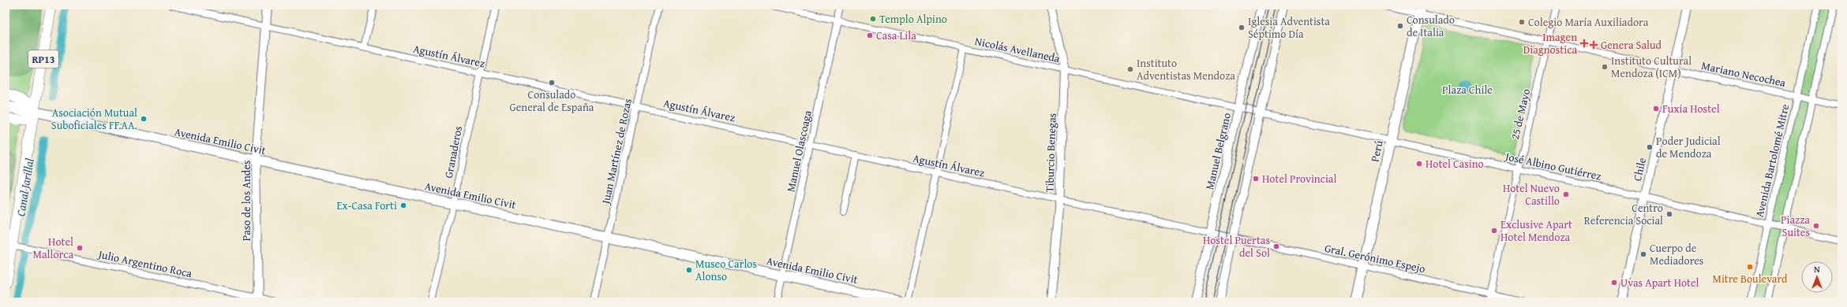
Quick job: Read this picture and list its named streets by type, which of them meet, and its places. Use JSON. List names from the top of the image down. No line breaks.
{"streets":{"main road":["RP13","Avenida Emilio Civit","Perú"],"street":["Nicolás Avellaneda","Agustín Álvarez","Mariano Necochea","25 de Mayo","Juan Martínez de Rozas","Manuel Olascoaga","Manuel Belgrano","Granaderos","Tiburcio Benegas","Avenida Bartolomé Mitre","José Albino Gutiérrez","Chile","Paso de los Andes","Gral. Gerónimo Espejo","Julio Argentino Roca"]},"crossings":[["Nicolás Avellaneda","Manuel Olascoaga"],["Nicolás Avellaneda","Manuel Belgrano"],["Nicolás Avellaneda","Tiburcio Benegas"],["Nicolás Avellaneda","José Albino Gutiérrez"],["Agustín Álvarez","Juan Martínez de Rozas"],["Agustín Álvarez","Manuel Olascoaga"],["Agustín Álvarez","Manuel Belgrano"],["Agustín Álvarez","Granaderos"],["Agustín Álvarez","Tiburcio Benegas"],["Agustín Álvarez","Paso de los Andes"],["Agustín Álvarez","Gral. Gerónimo Espejo"],["RP13","Avenida Emilio Civit"],["RP13","Julio Argentino Roca"],["Mariano Necochea","25 de Mayo"],["Mariano Necochea","Perú"],["Mariano Necochea","Avenida Bartolomé Mitre"],["Mariano Necochea","Chile"],["25 de Mayo","José Albino Gutiérrez"],["25 de Mayo","Gral. Gerónimo Espejo"],["Avenida Emilio Civit","Juan Martínez de Rozas"],["Avenida Emilio Civit","Manuel Olascoaga"],["Avenida Emilio Civit","Granaderos"],["Avenida Emilio Civit","Paso de los Andes"],["Perú","José Albino Gutiérrez"],["Perú","Gral. Gerónimo Espejo"],["Avenida Bartolomé Mitre","José Albino Gutiérrez"],["José Albino Gutiérrez","Chile"],["Paso de los Andes","Julio Argentino Roca"]],"water":["Canal Jarillal"],"parks":["Plaza Chile"],"places":{"other":["Templo Alpino","Colegio María Auxiliadora","Consulado de Italia","Iglesia Adventista Séptimo Día","Casa Lila","Instituto Cultural Mendoza (ICM)","Instituto Adventistas Mendoza","Consulado General de España","Fuxia Hostel","Asociación Mutual Suboficiales FF.AA.","Poder Judicial de Mendoza","Hotel Casino","Hotel Provincial","Hotel Nuevo Castillo","Ex-Casa Forti","Centro Referencia Social","Piazza Suites","Exclusive Apart Hotel Mendoza","Hostel Puertas del Sol","Hotel Mallorca","Cuerpo de Mediadores","Mitre Boulevard","Museo Carlos Alonso","Uvas Apart Hotel"],"health":["Imagen Diagnostica","Genera Salud"]},"north":"top"}
